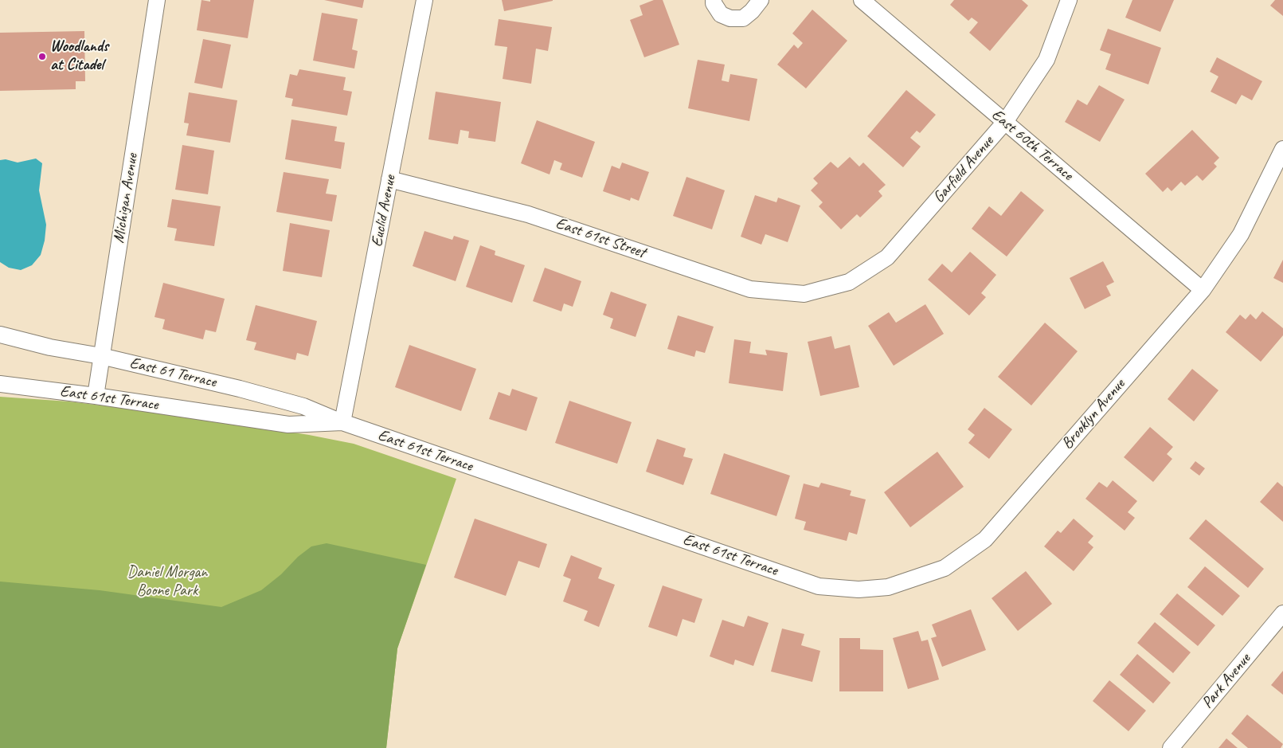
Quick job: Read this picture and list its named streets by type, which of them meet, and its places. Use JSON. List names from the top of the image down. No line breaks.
{"streets":{"street":["East 60th Terrace","Garfield Avenue","Michigan Avenue","Euclid Avenue","East 61st Street","East 61 Terrace","East 61st Terrace","Brooklyn Avenue","Park Avenue"]},"crossings":[["East 60th Terrace","Garfield Avenue"],["East 60th Terrace","Brooklyn Avenue"],["Garfield Avenue","East 61st Street"],["Michigan Avenue","East 61 Terrace"],["Michigan Avenue","East 61st Terrace"],["Euclid Avenue","East 61st Street"],["Euclid Avenue","East 61 Terrace"],["Euclid Avenue","East 61st Terrace"],["East 61 Terrace","East 61st Terrace"],["East 61st Terrace","Brooklyn Avenue"]],"parks":["Daniel Morgan Boone Park"],"places":["Woodlands at Citadel"]}
